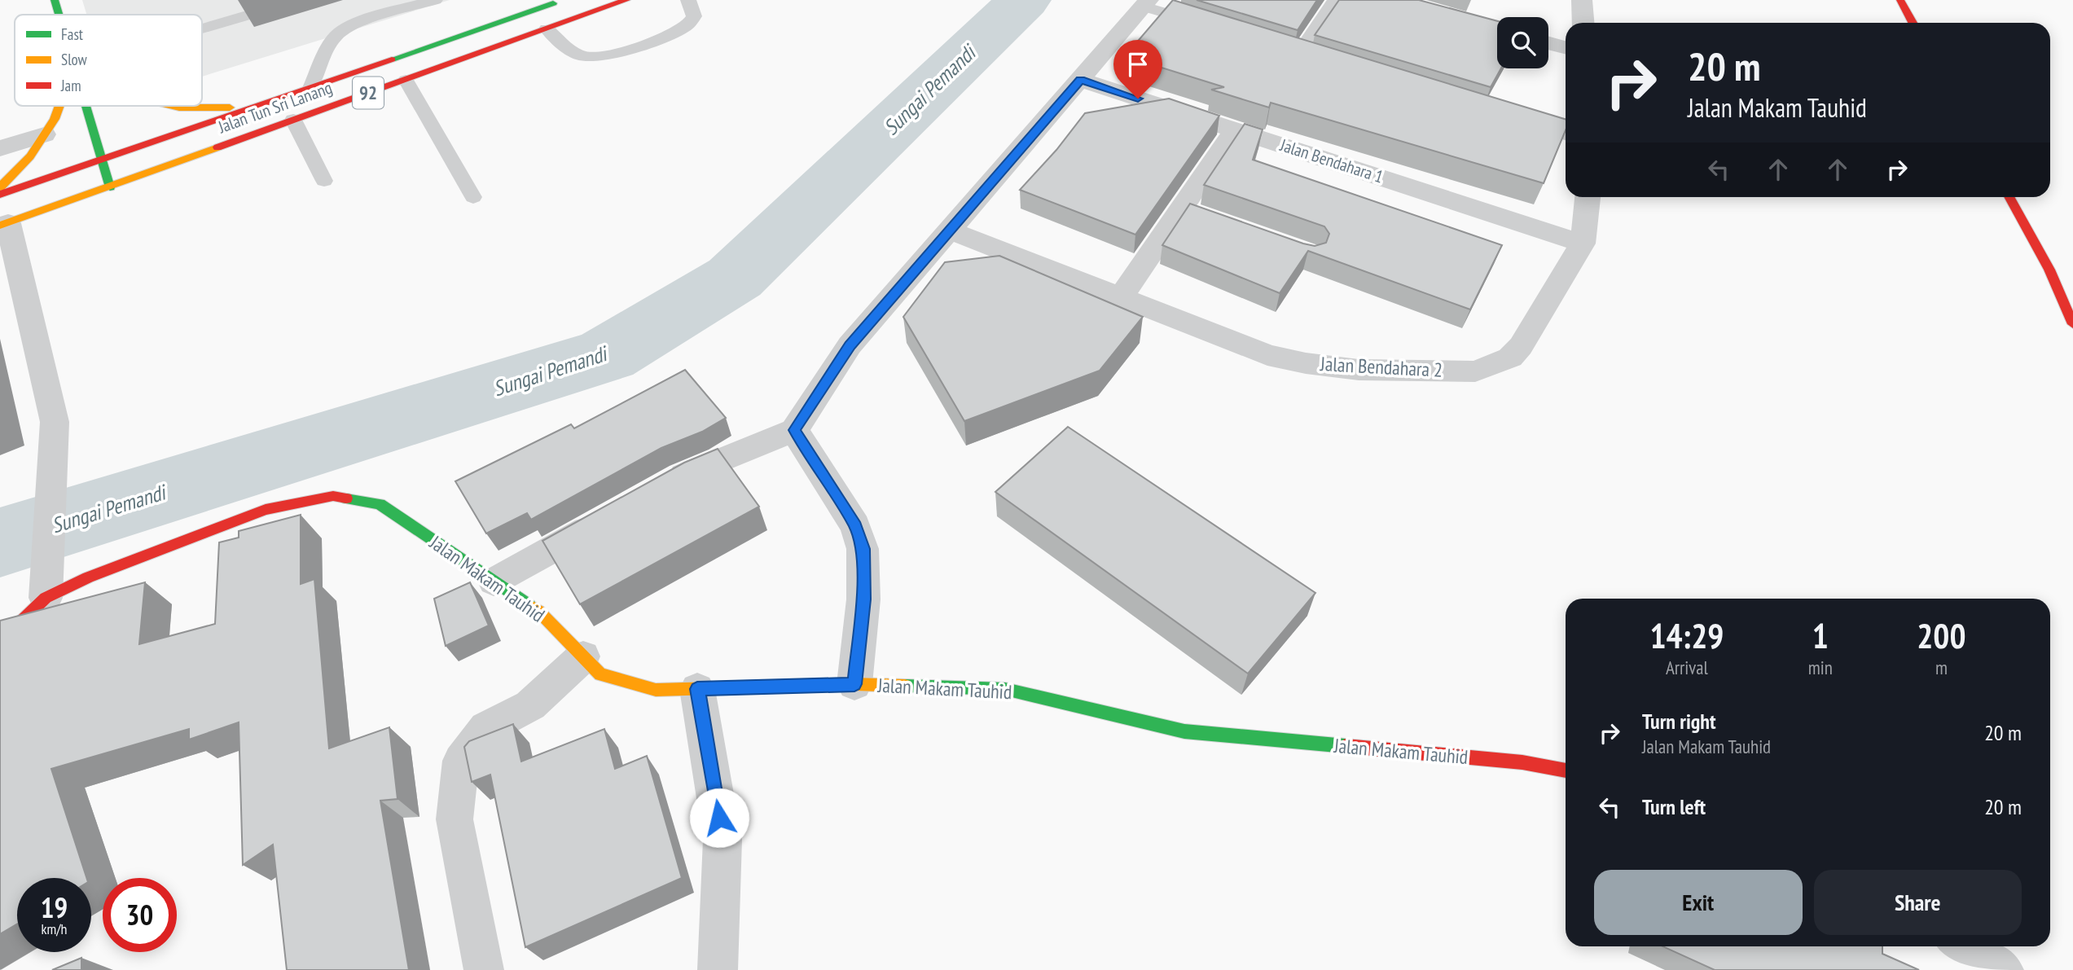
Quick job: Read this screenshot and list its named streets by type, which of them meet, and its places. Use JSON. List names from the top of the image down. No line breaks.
{"streets":{"street":["92","Jalan Tun Sri Lanang","Jalan Bendahara 1","Jalan Bendahara 2","Jalan Makam Tauhid"]},"crossings":[["Jalan Bendahara 1","Jalan Bendahara 2"]],"water":["Sungai Pemandi"],"legend":["Fast","Slow","Jam"],"page":{"turn":["20 m","Jalan Makam Tauhid"],"eta":["14:29","Arrival","1","min","200","m"],"list":[{"name":"Turn right","note":"Jalan Makam Tauhid","value":"20 m"},{"name":"Turn left","value":"20 m"}],"buttons":["Exit","Share"],"speed":"19 km/h","limit":"30"}}
